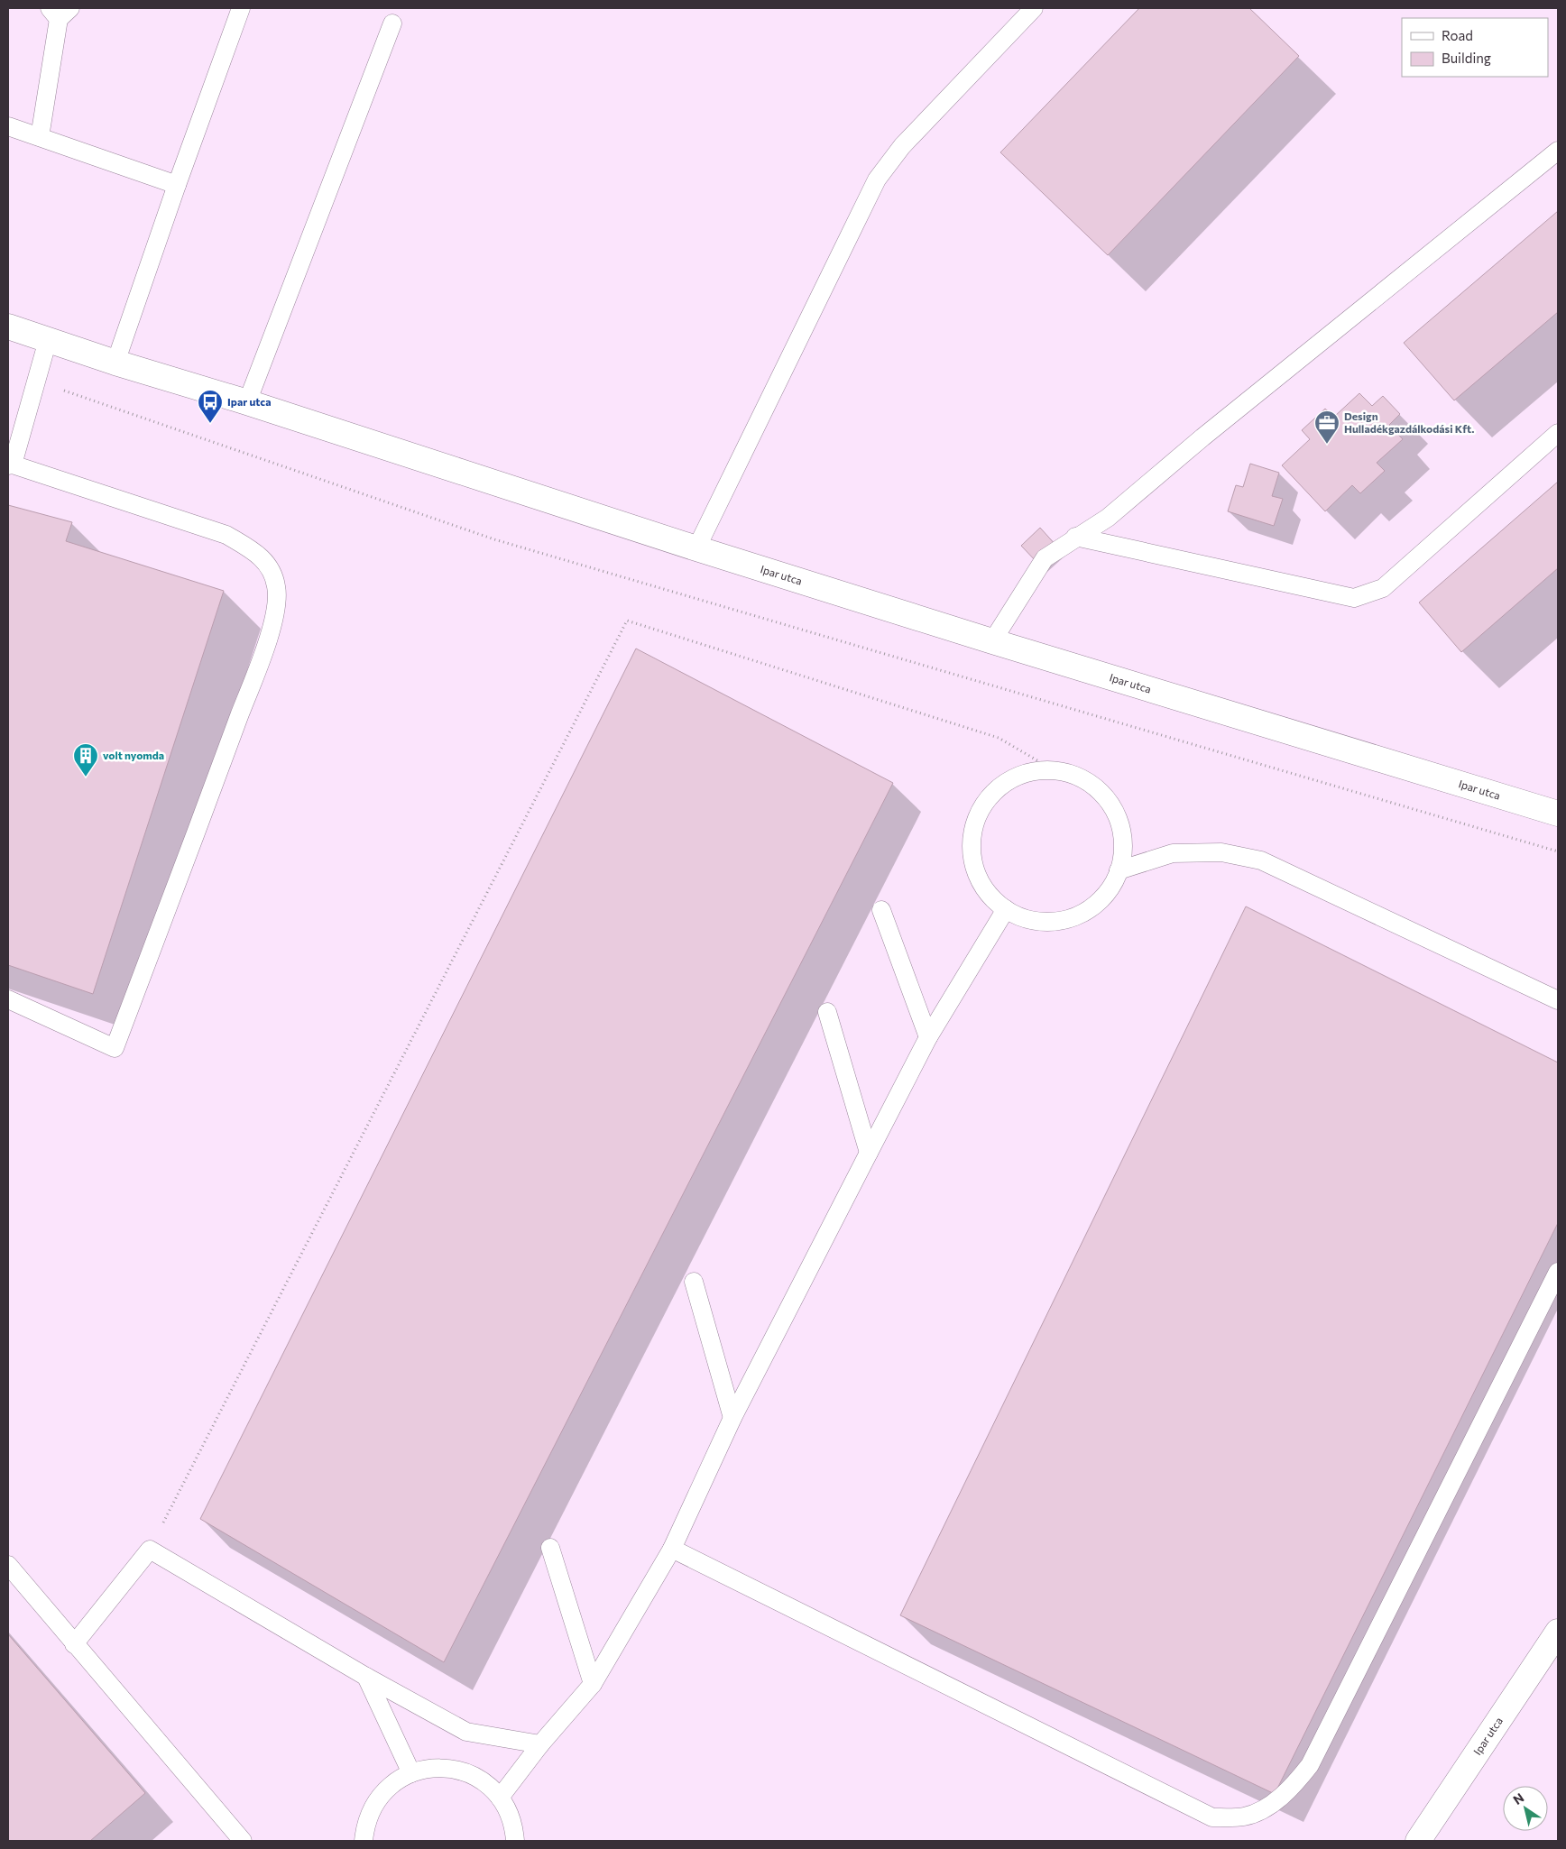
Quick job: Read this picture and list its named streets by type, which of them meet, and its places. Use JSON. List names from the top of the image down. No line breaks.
{"streets":{"street":["Ipar utca"]},"places":{"bus stop":["Ipar utca"],"office":["Design Hulladékgazdálkodási Kft."],"building":["volt nyomda"]},"legend":["Road","Building"],"north":"top left"}
